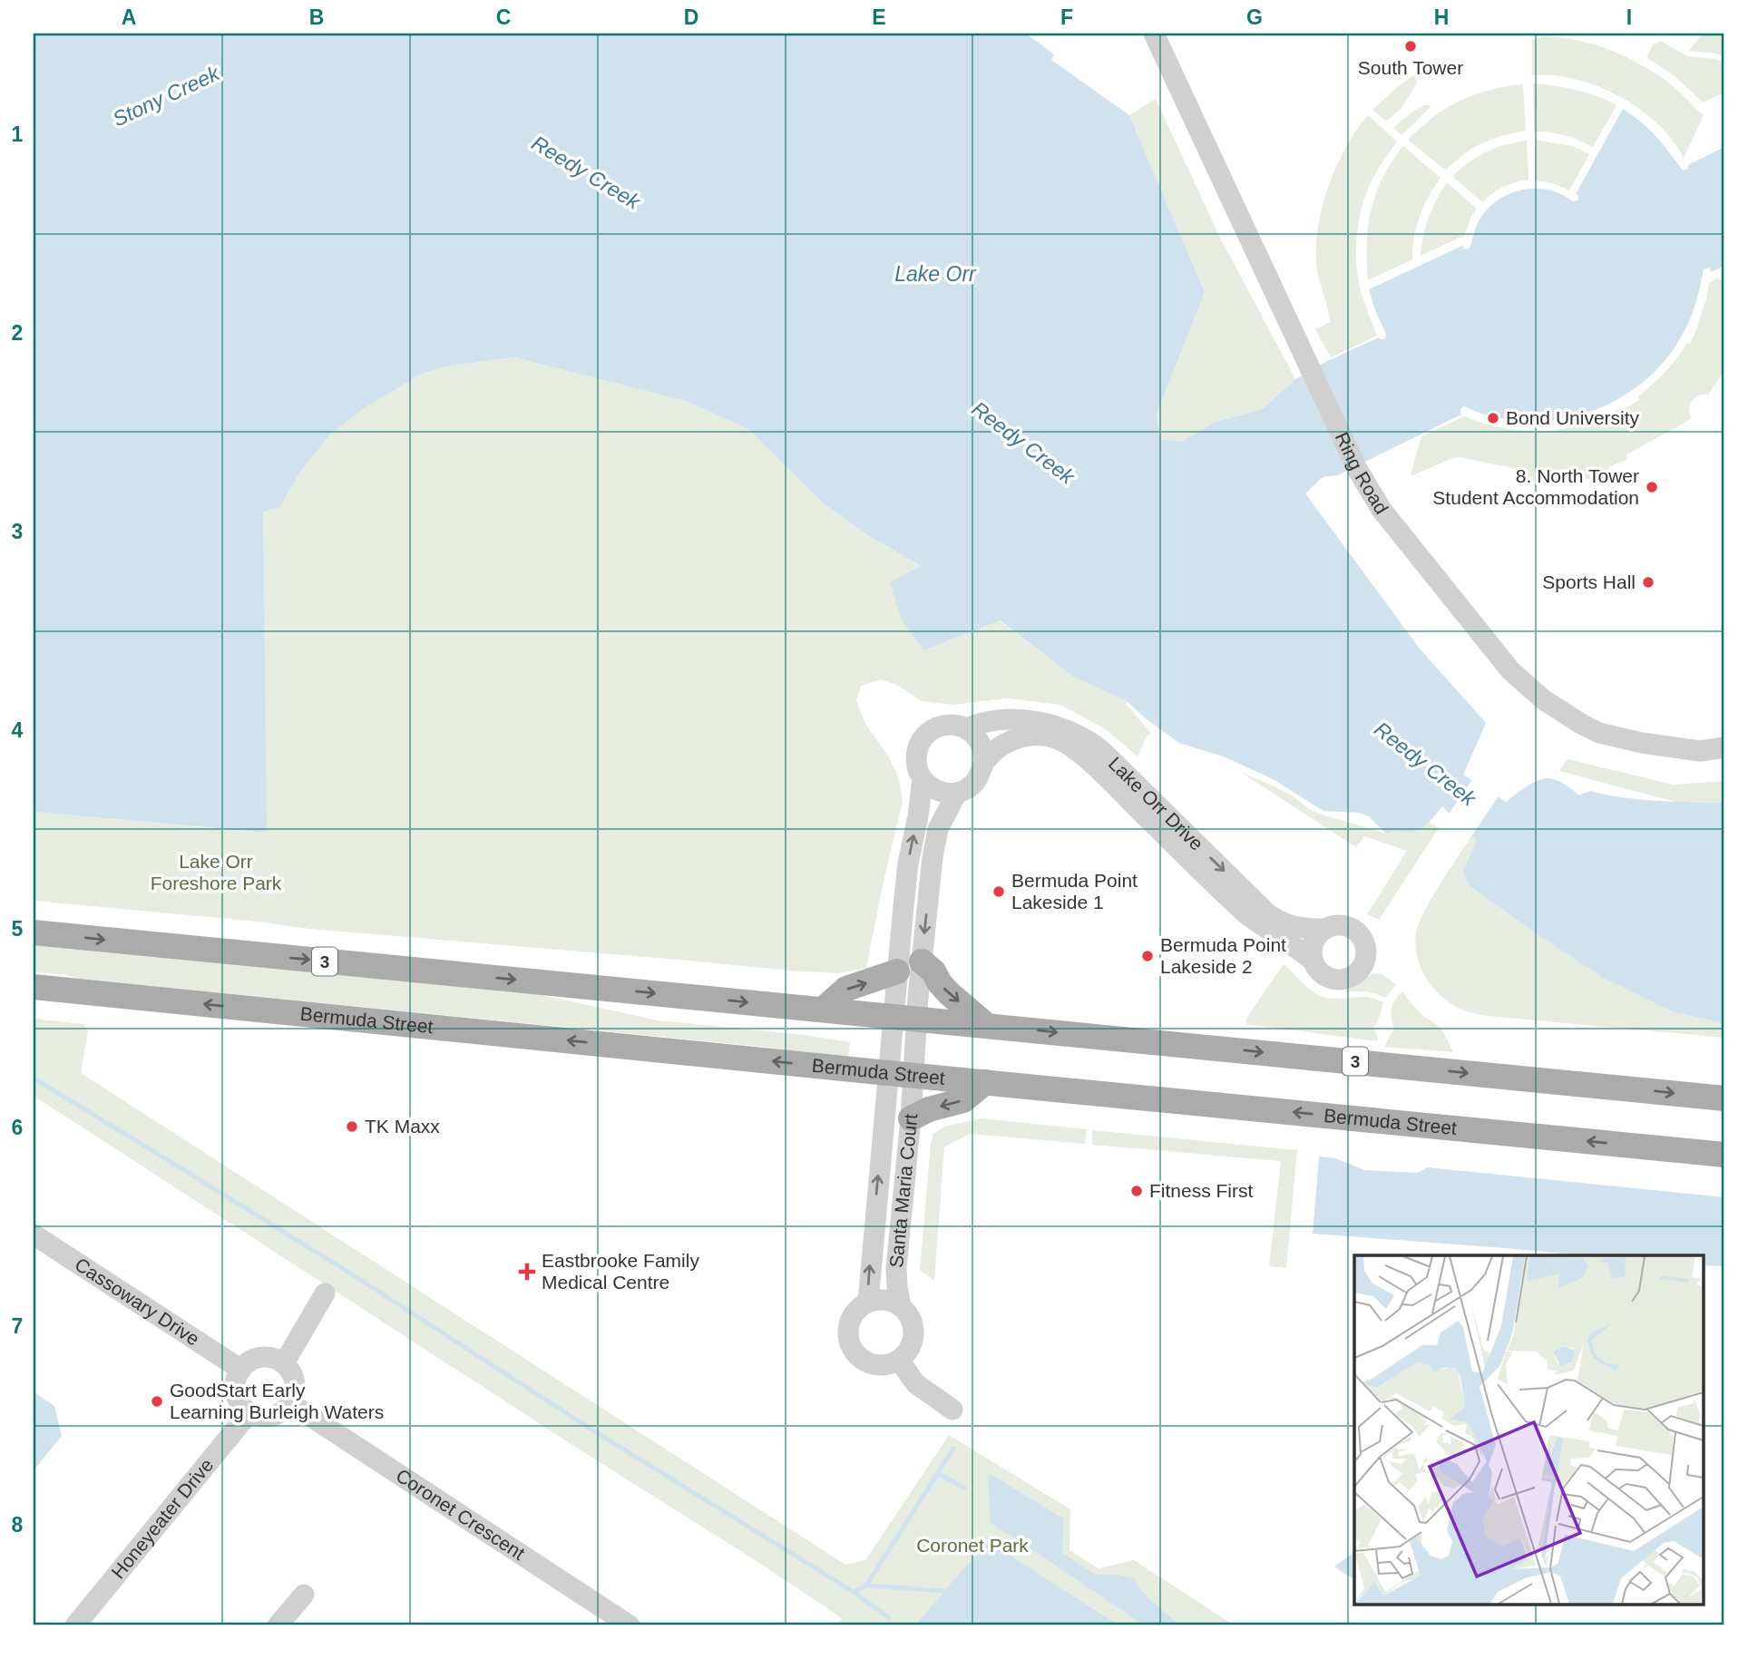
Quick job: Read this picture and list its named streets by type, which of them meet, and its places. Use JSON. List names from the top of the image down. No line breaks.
{"streets":{"main road":["3","Bermuda Street"],"street":["Ring Road","Lake Orr Drive","Santa Maria Court","Cassowary Drive","Coronet Crescent","Honeyeater Drive"]},"crossings":[["Bermuda Street","Santa Maria Court"],["Cassowary Drive","Coronet Crescent"],["Cassowary Drive","Honeyeater Drive"],["Coronet Crescent","Honeyeater Drive"]],"water":["Stony Creek","Reedy Creek","Lake Orr"],"parks":["Lake Orr Foreshore Park","Coronet Park"],"places":{"other":["South Tower","Bond University","8. North Tower Student Accommodation","Sports Hall","Bermuda Point Lakeside 1","Bermuda Point Lakeside 2","TK Maxx","Fitness First","GoodStart Early Learning Burleigh Waters"],"health":["Eastbrooke Family Medical Centre"]},"grid":{"columns":["A","B","C","D","E","F","G","H","I"],"rows":["1","2","3","4","5","6","7","8"]}}
